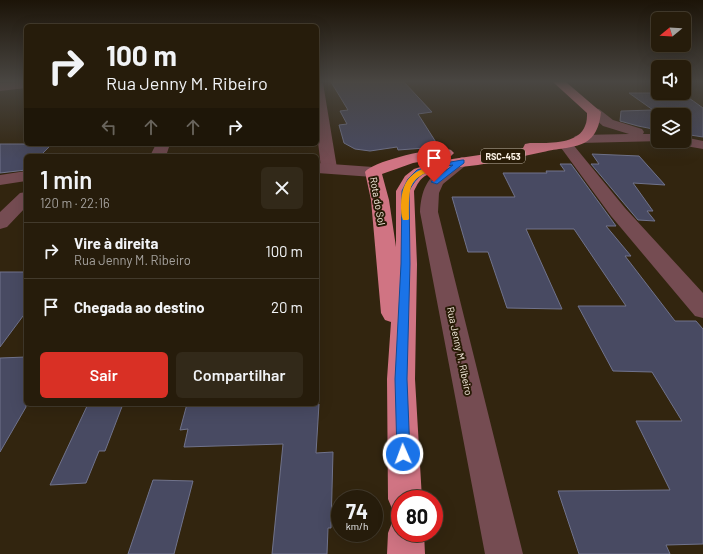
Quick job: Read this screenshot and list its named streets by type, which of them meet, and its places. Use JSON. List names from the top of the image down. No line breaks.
{"streets":{"highway":["RSC-453","Rota do Sol"],"street":["Rua Jenny M. Ribeiro"]},"crossings":[["Rota do Sol","Rua Jenny M. Ribeiro"]],"north":"left","page":{"turn":["100 m","Rua Jenny M. Ribeiro"],"heading":["1 min","120 m · 22:16"],"list":[{"name":"Vire à direita","note":"Rua Jenny M. Ribeiro","value":"100 m"},{"name":"Chegada ao destino","value":"20 m"}],"buttons":["Sair","Compartilhar"],"speed":"74 km/h","limit":"80"}}
